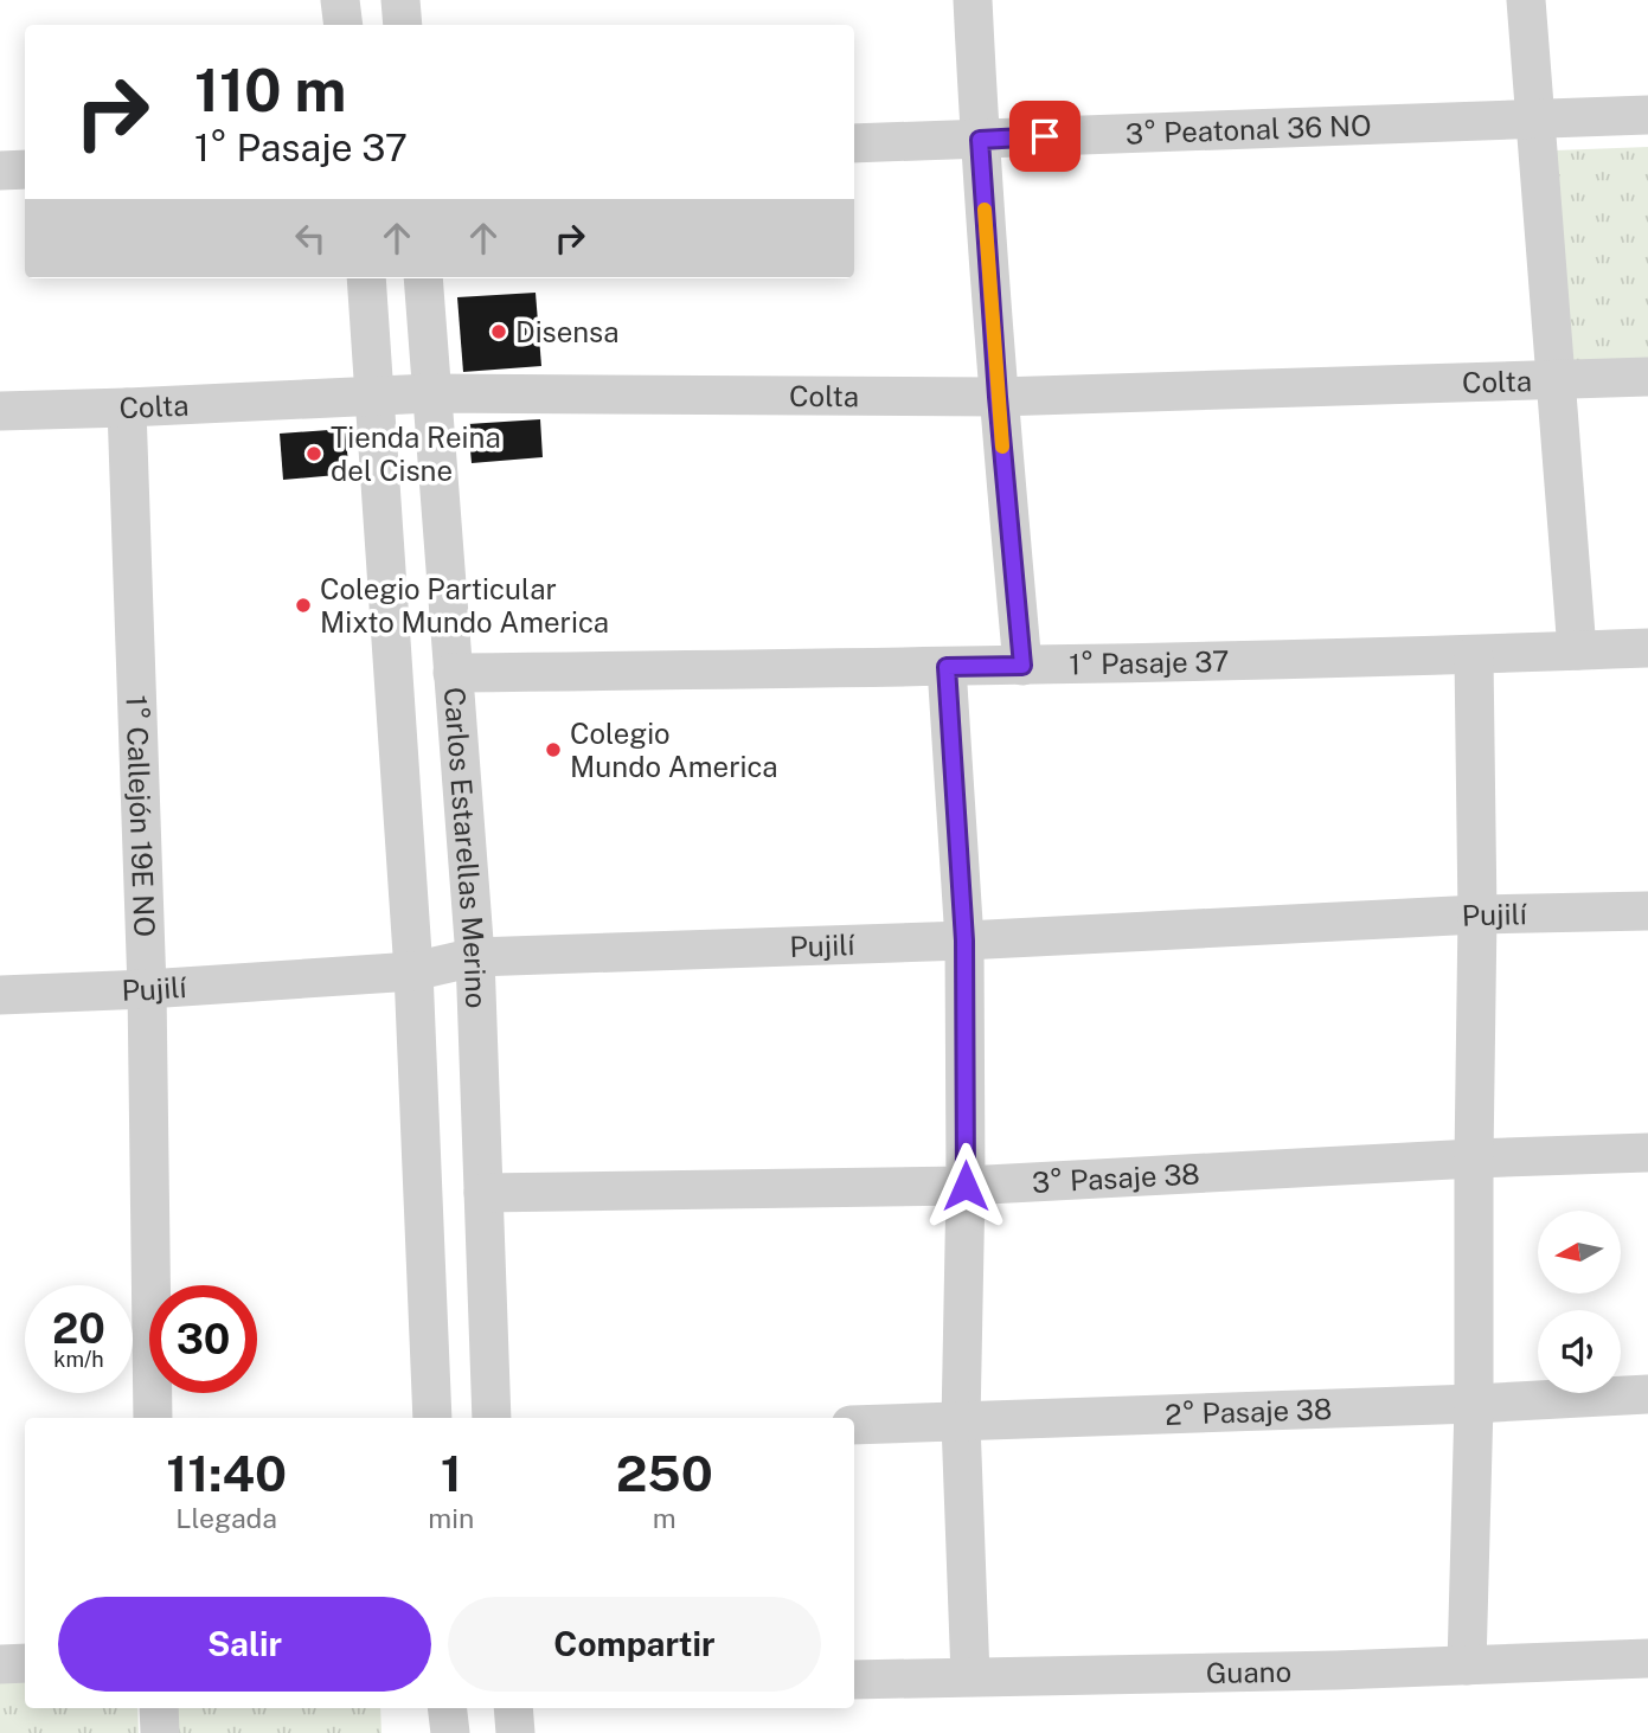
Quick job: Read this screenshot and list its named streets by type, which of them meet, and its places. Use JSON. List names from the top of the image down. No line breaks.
{"streets":{"street":["3° Peatonal 36 NO","Colta","1° Pasaje 37","1° Callejón 19E NO","Carlos Estarellas Merino","Pujilí","3° Pasaje 38","2° Pasaje 38","Guano"]},"crossings":[["Colta","1° Callejón 19E NO"],["Colta","Carlos Estarellas Merino"],["1° Pasaje 37","Carlos Estarellas Merino"],["1° Callejón 19E NO","Pujilí"],["Carlos Estarellas Merino","Pujilí"],["Carlos Estarellas Merino","3° Pasaje 38"]],"places":["Disensa","Tienda Reina del Cisne","Colegio Particular Mixto Mundo America","Colegio Mundo America"],"north":"left","page":{"turn":["110 m","1° Pasaje 37"],"speed":"20 km/h","limit":"30","eta":["11:40","Llegada","1","min","250","m"],"buttons":["Salir","Compartir"]}}
